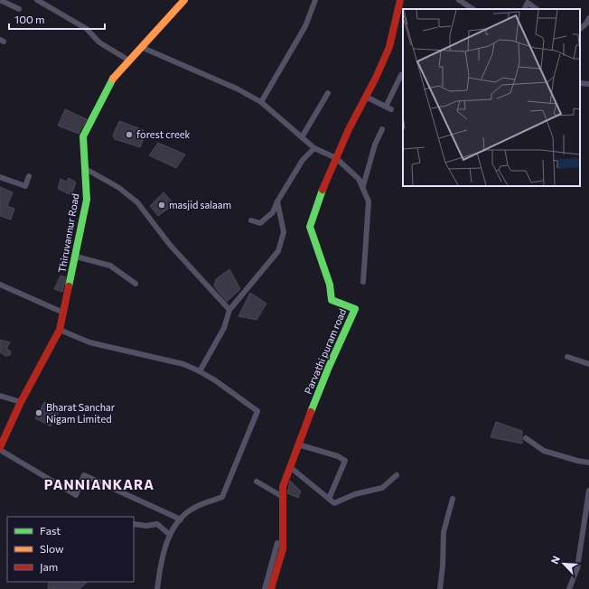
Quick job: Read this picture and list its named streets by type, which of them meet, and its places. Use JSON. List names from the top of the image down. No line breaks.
{"streets":{"street":["Thiruvannur Road","Parvathi puram road"]},"districts":["PANNIANKARA"],"places":["forest creek","masjid salaam","Bharat Sanchar Nigam Limited"],"legend":["Fast","Slow","Jam"],"scale_bar":"100 m","north":"top left"}
